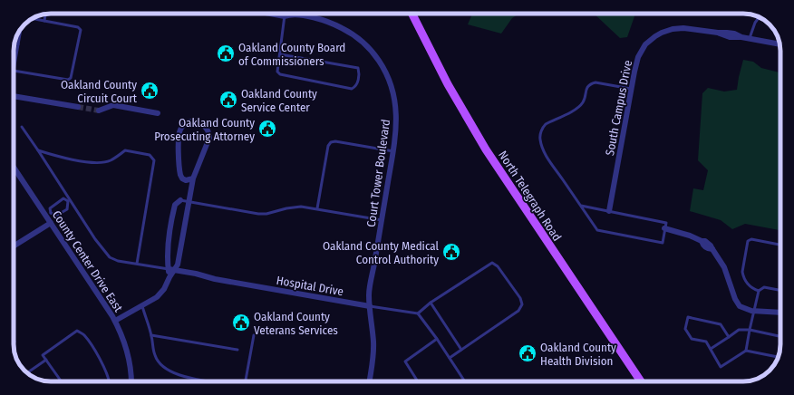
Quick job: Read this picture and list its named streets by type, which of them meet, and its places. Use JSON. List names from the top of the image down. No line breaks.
{"streets":{"main road":["North Telegraph Road"],"street":["South Campus Drive","Court Tower Boulevard","County Center Drive East","Hospital Drive"]},"crossings":[["Court Tower Boulevard","Hospital Drive"]],"places":{"public building":["Oakland County Board of Commissioners","Oakland County Circuit Court","Oakland County Service Center","Oakland County Prosecuting Attorney","Oakland County Medical Control Authority","Oakland County Veterans Services","Oakland County Health Division"]}}
